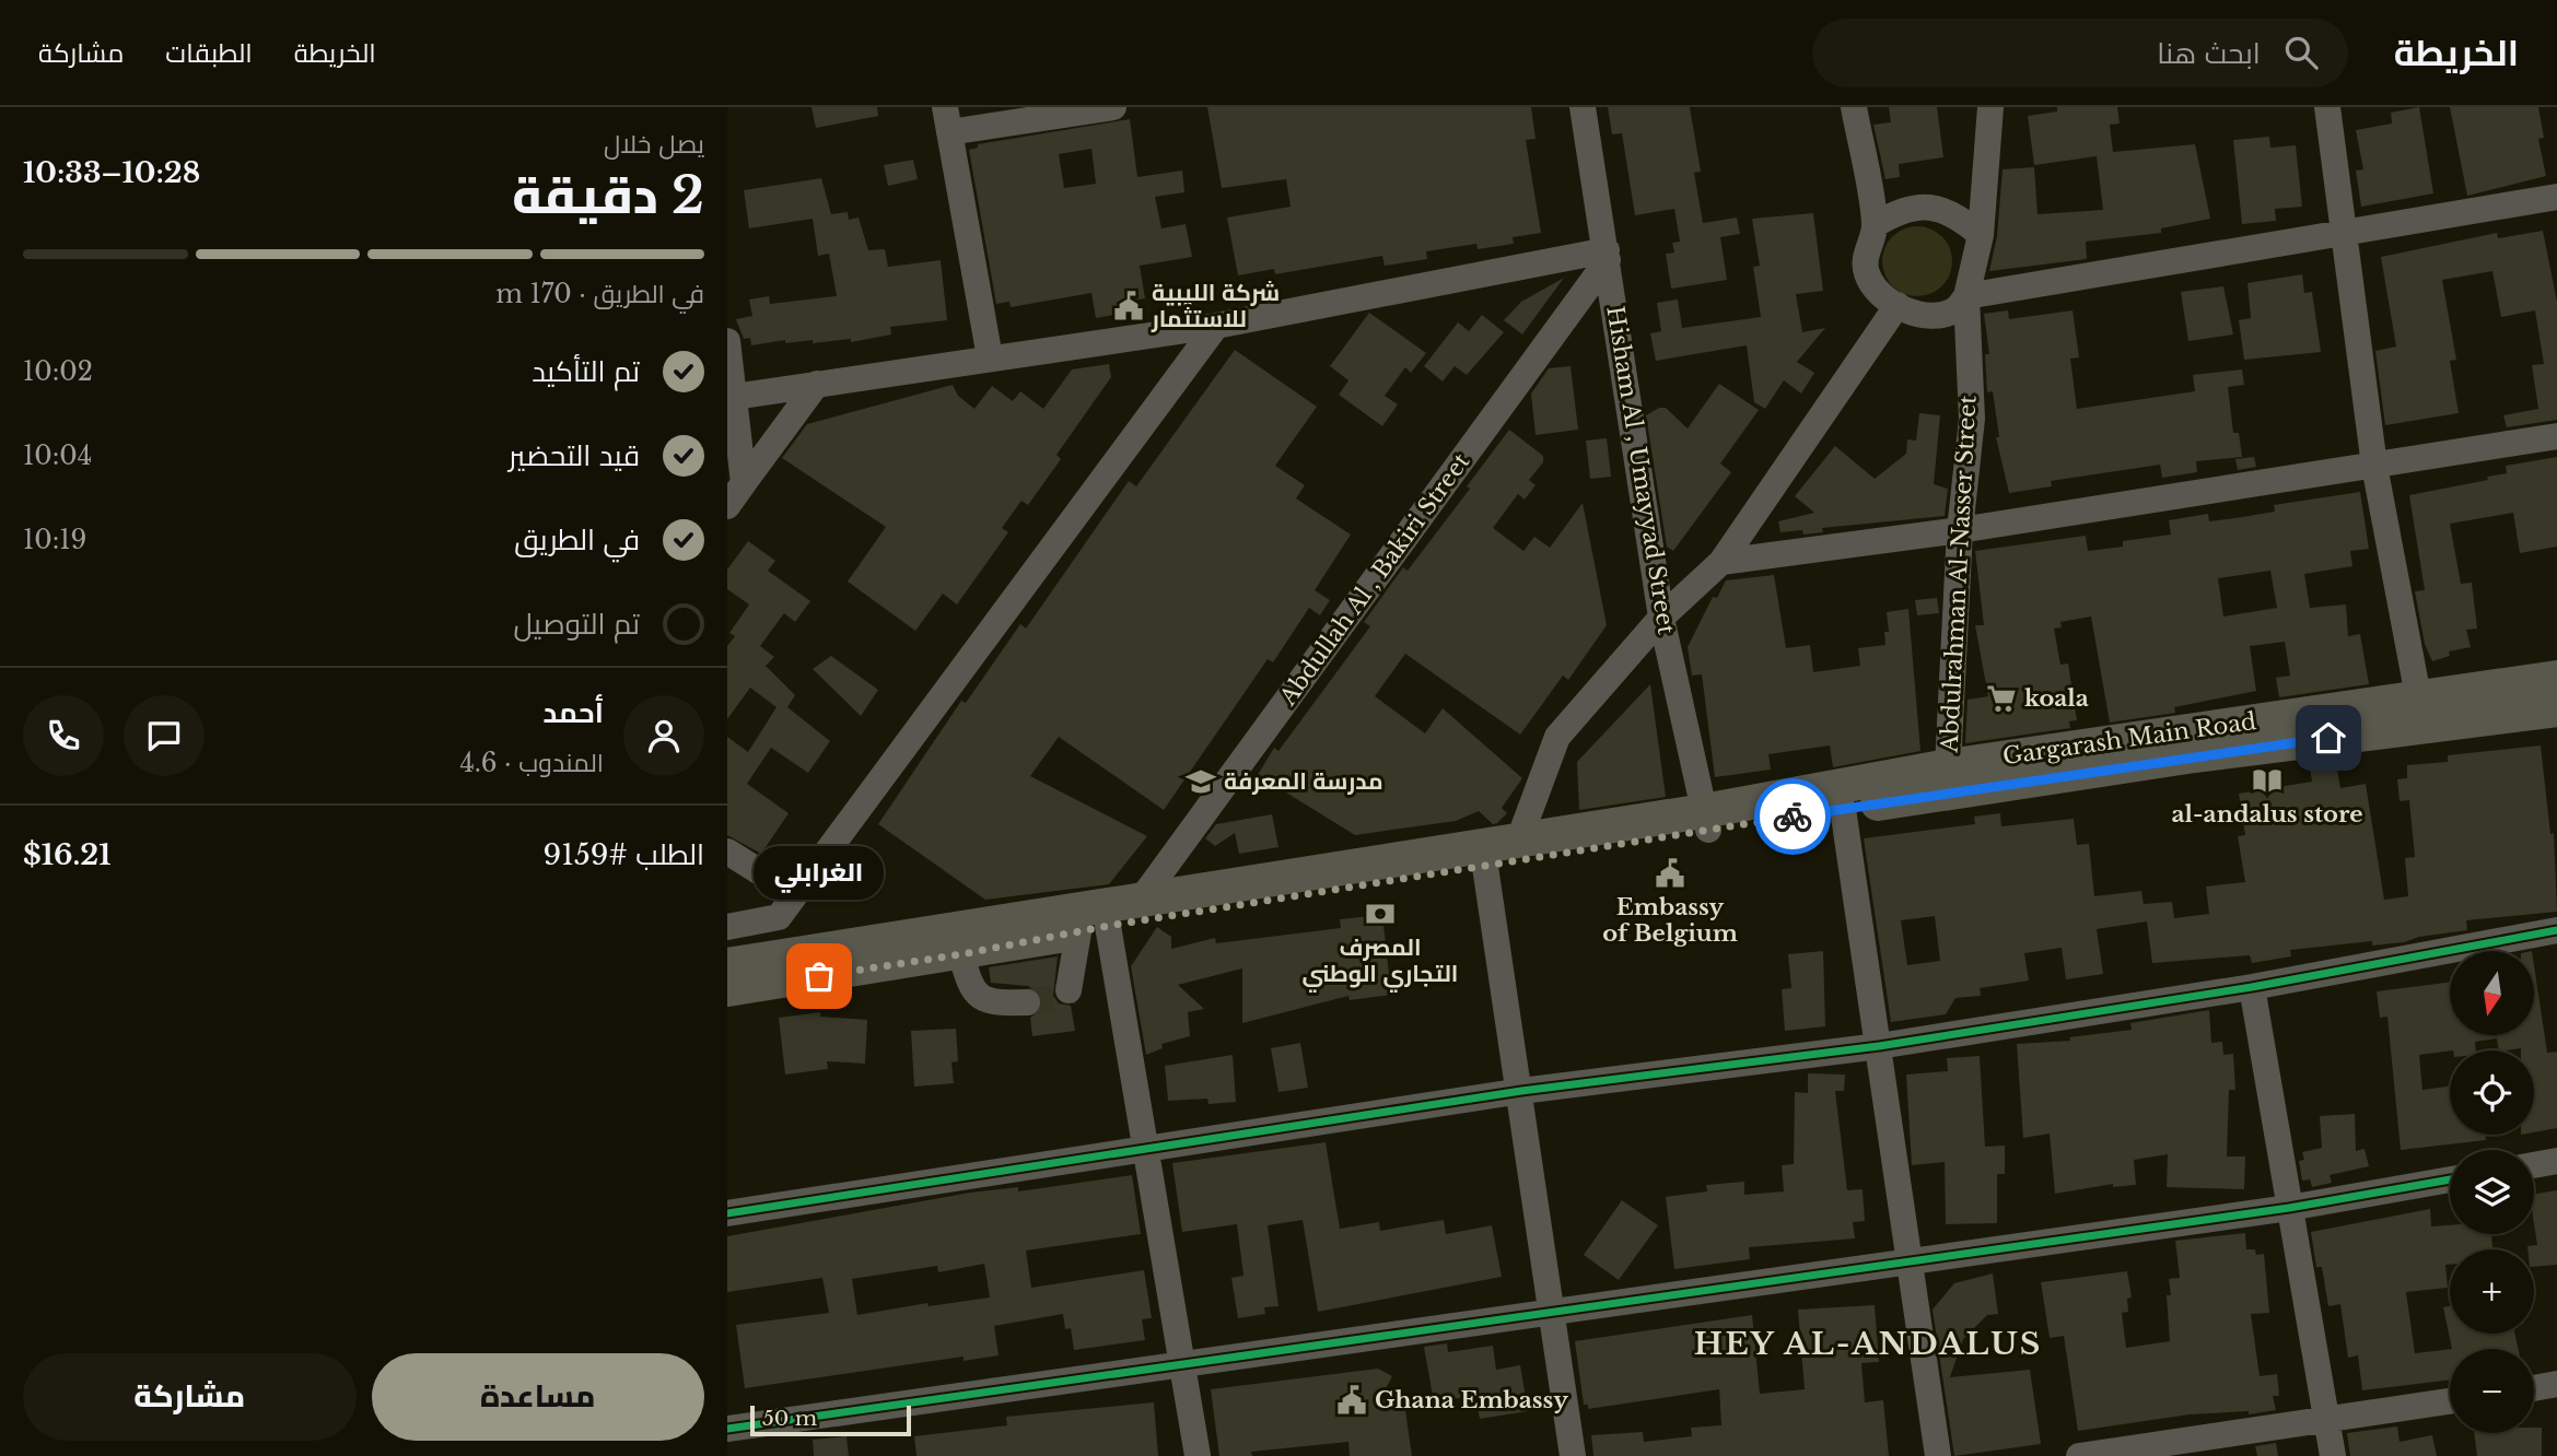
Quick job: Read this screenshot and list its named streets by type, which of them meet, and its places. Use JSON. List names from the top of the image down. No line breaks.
{"streets":{"main road":["Gargarash Main Road"],"street":["Hisham Al , Umayyad Street","Abdulrahman Al-Nasser Street","Abdullah Al , Bakiri Street"]},"crossings":[["Hisham Al , Umayyad Street","Abdullah Al , Bakiri Street"],["Hisham Al , Umayyad Street","Gargarash Main Road"],["Abdulrahman Al-Nasser Street","Gargarash Main Road"]],"districts":["HEY AL-ANDALUS"],"places":{"public building":["شركة الليبية للاستثمار","Embassy of Belgium","Ghana Embassy"],"supermarket":["koala"],"library":["al-andalus store"],"school or university":["مدرسة المعرفة"],"bank":["المصرف التجاري الوطني"],"other":["الغرابلي"]},"scale_bar":"50 m","north":"bottom","page":{"header":"الخريطة","search":"ابحث هنا","nav":["الخريطة","الطبقات","مشاركة"],"heading":["2 دقيقة","يصل خلال","10:28–10:33"],"panel":["أحمد","المندوب · 4.6","الطلب #9159","$16.21"],"bar":"في الطريق · 170 m","list":[["تم التأكيد","10:02"],["قيد التحضير","10:04"],["في الطريق","10:19"],"تم التوصيل"],"bubble":"الغرابلي","map_buttons":["+","−"],"buttons":["مساعدة","مشاركة"],"scale":"50 m"}}
